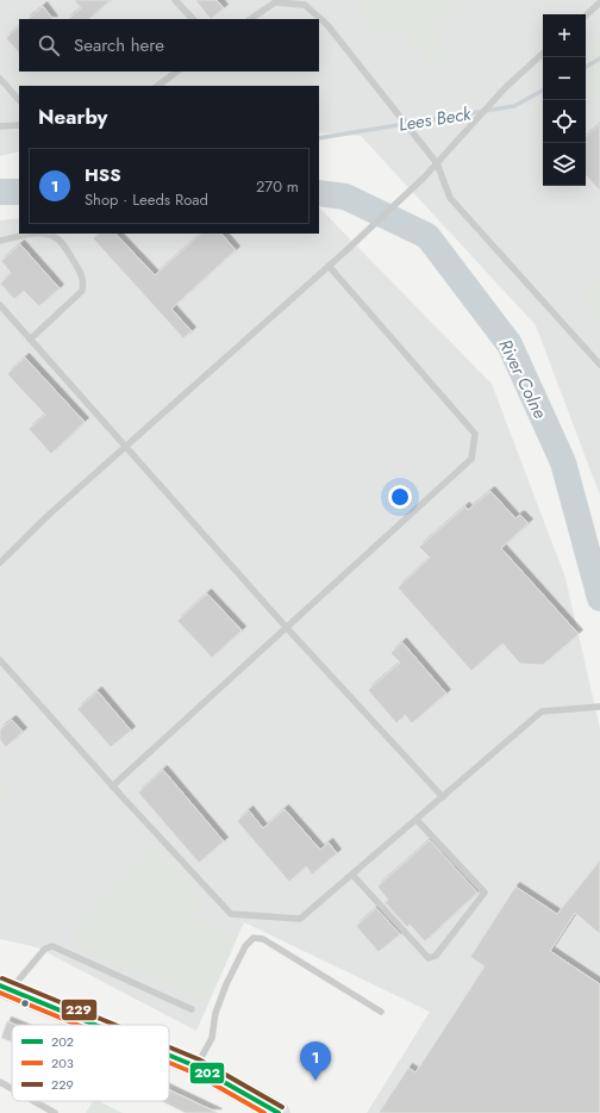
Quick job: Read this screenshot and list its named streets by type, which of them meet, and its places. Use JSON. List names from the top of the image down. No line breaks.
{"water":["Lees Beck","River Colne"],"lines":["transit line 229","transit line 202","transit line 203"],"legend":["202","203","229"],"page":{"map_buttons":["+","−"],"search":"Search here","heading":"Nearby","list":[{"mark":"1","name":"HSS","note":"Shop · Leeds Road","value":"270 m"}],"pins":"1"}}
